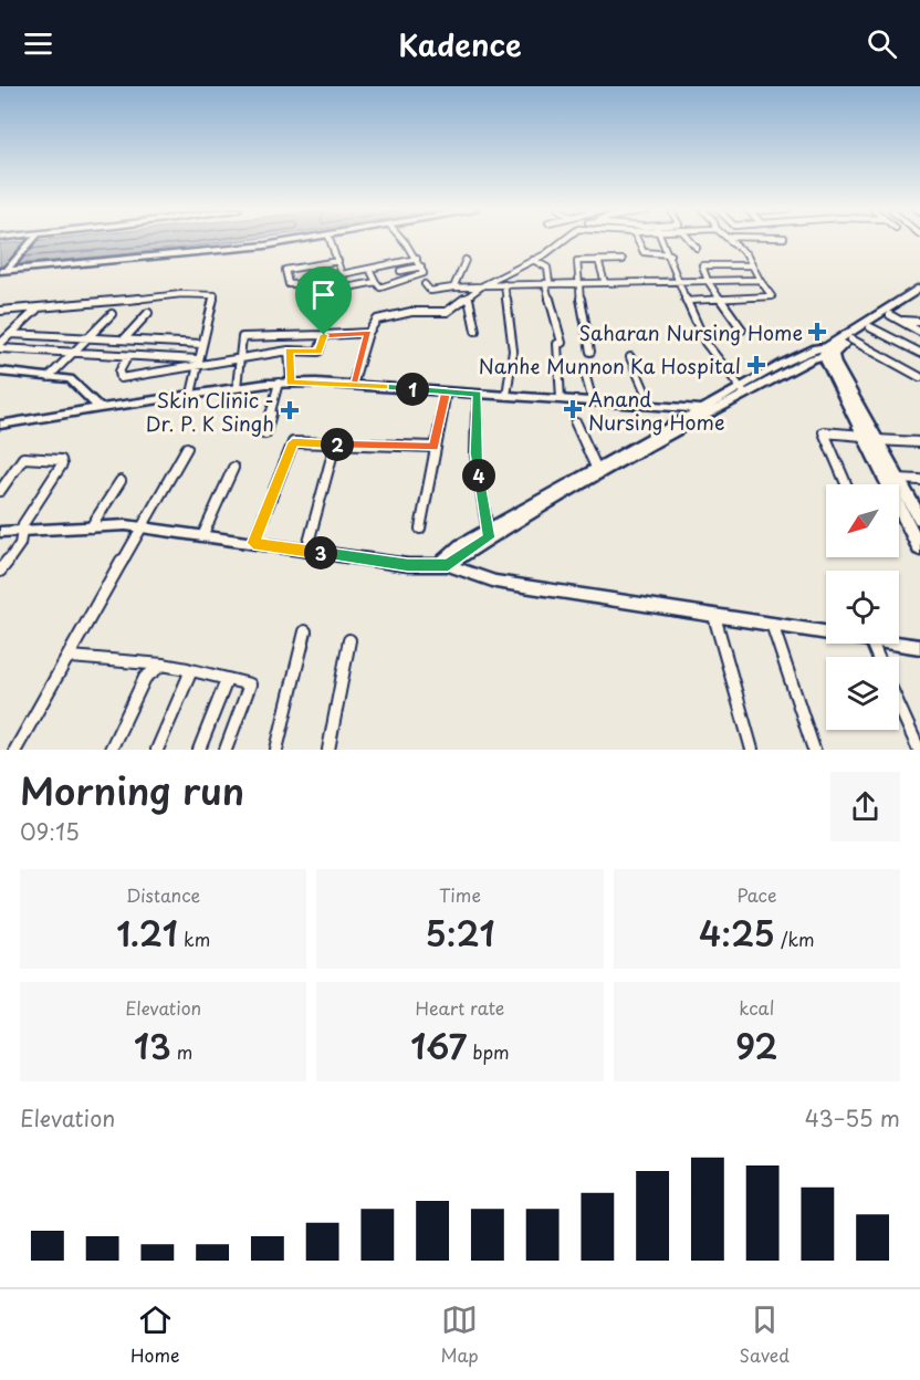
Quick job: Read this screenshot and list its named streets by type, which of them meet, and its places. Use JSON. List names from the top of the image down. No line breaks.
{"places":{"health":["Saharan Nursing Home","Nanhe Munnon Ka Hospital","Anand Nursing Home","Skin Clinic - Dr. P. K Singh"]},"north":"bottom left","page":{"header":"Kadence","pins":["1","2","4","3"],"heading":["Morning run","09:15"],"stats":[["Distance","1.21 km"],["Time","5:21"],["Pace","4:25 /km"],["Elevation","13 m"],["Heart rate","167 bpm"],["kcal","92"]],"chart":["Elevation","43–55 m"],"tabs":["Home","Map","Saved"]}}
